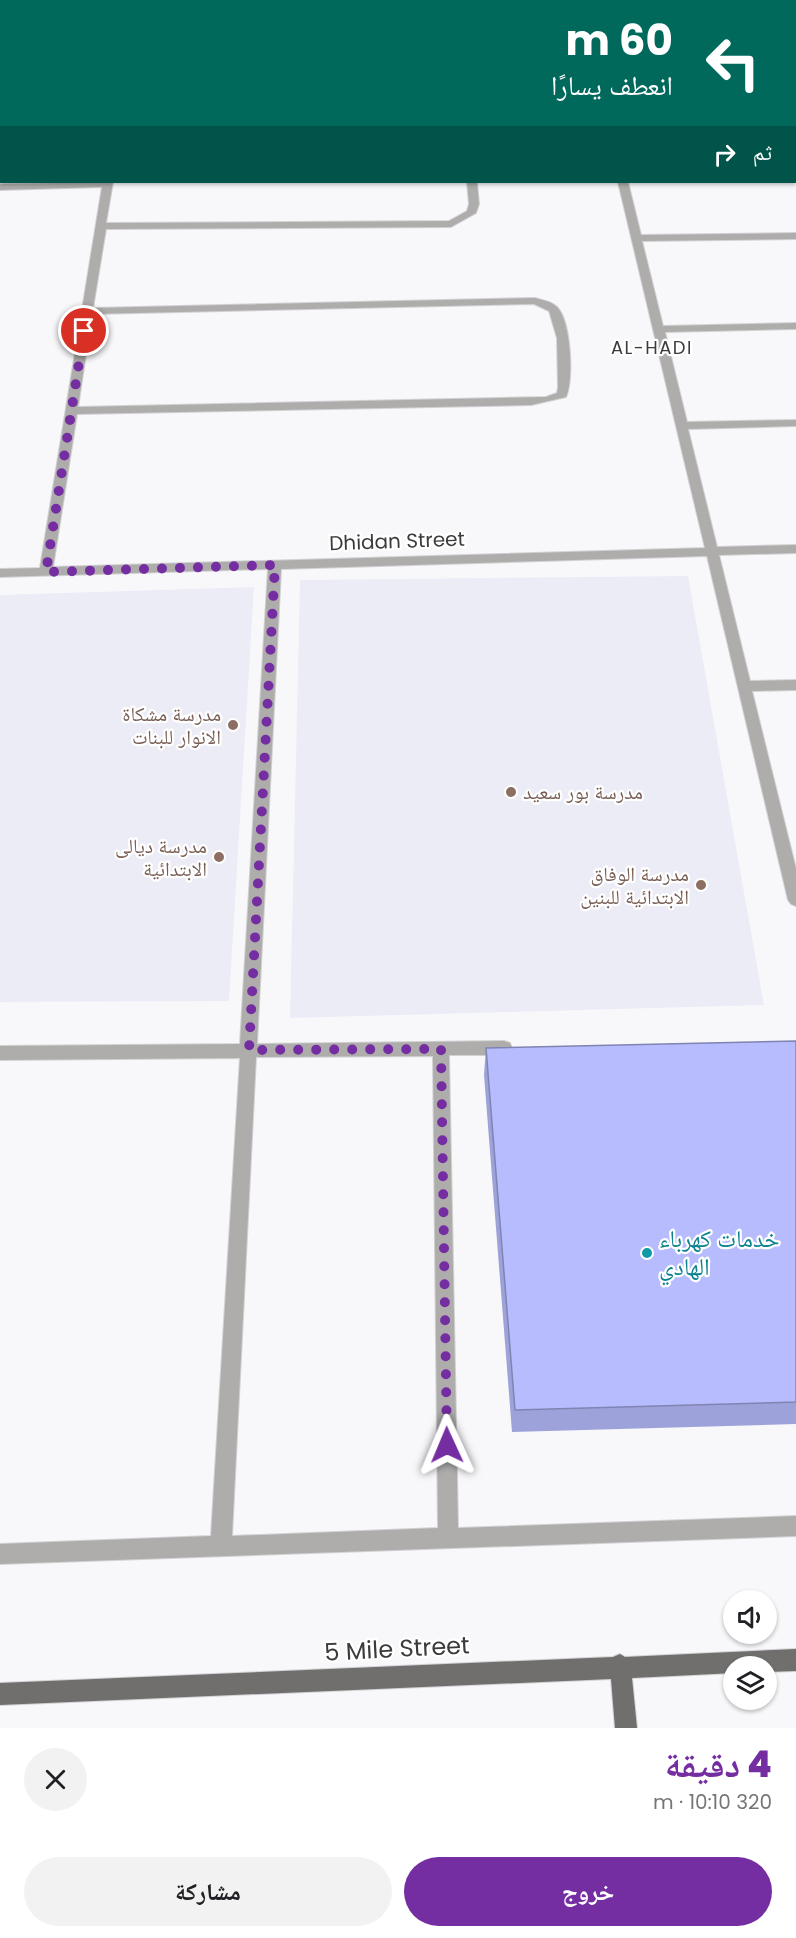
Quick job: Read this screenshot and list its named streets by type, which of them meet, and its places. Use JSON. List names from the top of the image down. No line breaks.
{"streets":{"main road":["5 Mile Street"],"street":["Dhidan Street"]},"districts":["AL-HADI"],"places":["مدرسة مشكاة الانوار للبنات","مدرسة بور سعيد","مدرسة ديالى الابتدائية","مدرسة الوفاق الابتدائية للبنين","خدمات كهرباء الهادي"],"page":{"turn":["60 m","انعطف يسارًا"],"then":"ثم","heading":["4 دقيقة","320 m · 10:10"],"buttons":["خروج","مشاركة"]}}
